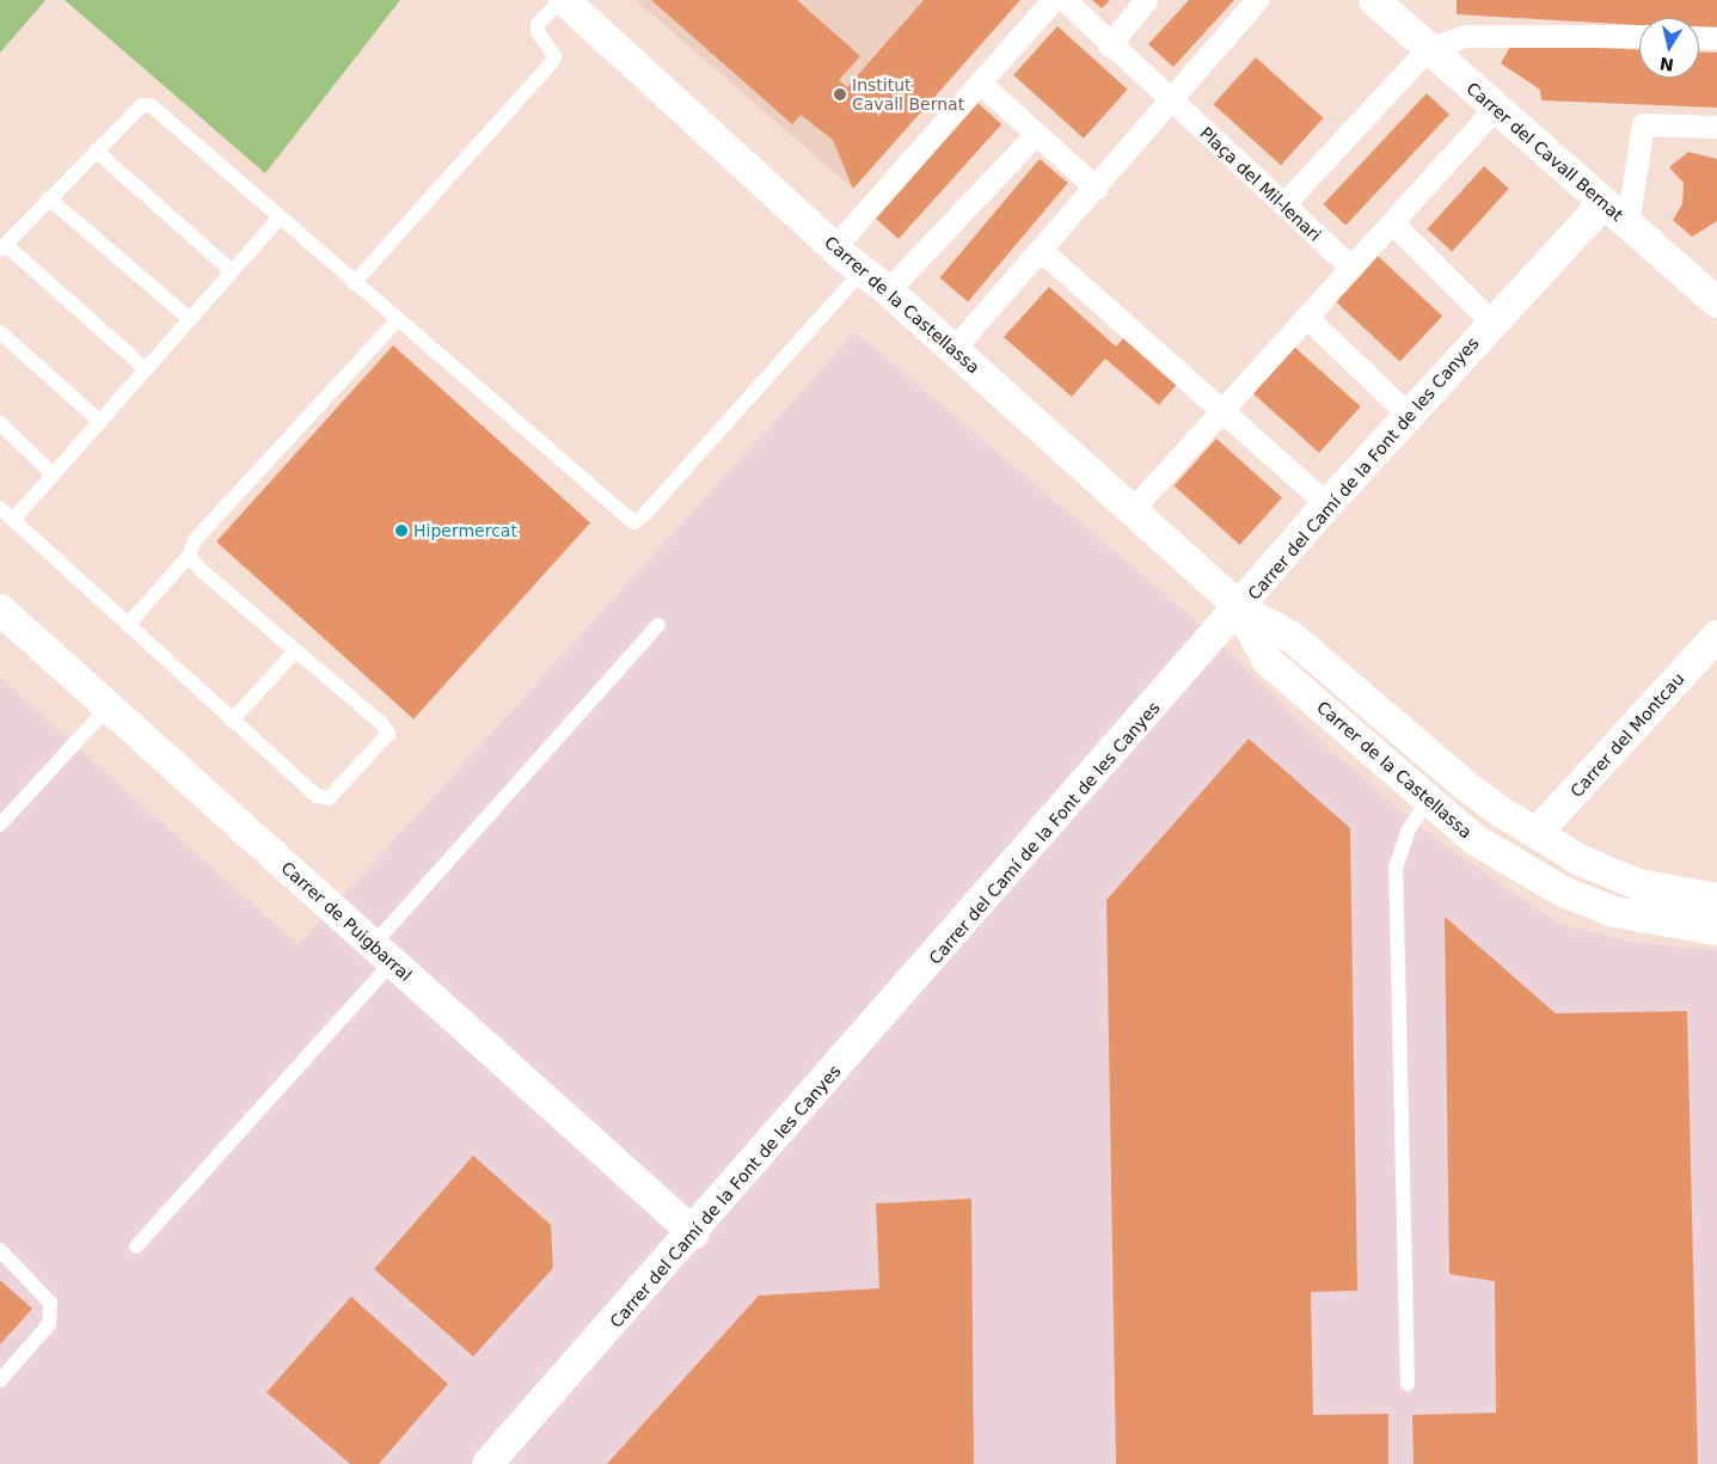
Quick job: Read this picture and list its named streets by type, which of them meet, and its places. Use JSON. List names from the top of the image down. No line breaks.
{"streets":{"street":["Carrer del Cavall Bernat","Plaça del Mil-lenari","Carrer de la Castellassa","Carrer del Camí de la Font de les Canyes","Carrer del Montcau","Carrer de Puigbarral"]},"crossings":[["Carrer del Cavall Bernat","Carrer del Camí de la Font de les Canyes"],["Carrer de la Castellassa","Carrer del Camí de la Font de les Canyes"],["Carrer de la Castellassa","Carrer del Montcau"],["Carrer del Camí de la Font de les Canyes","Carrer de Puigbarral"]],"places":["Institut Cavall Bernat","Hipermercat"],"north":"bottom"}
